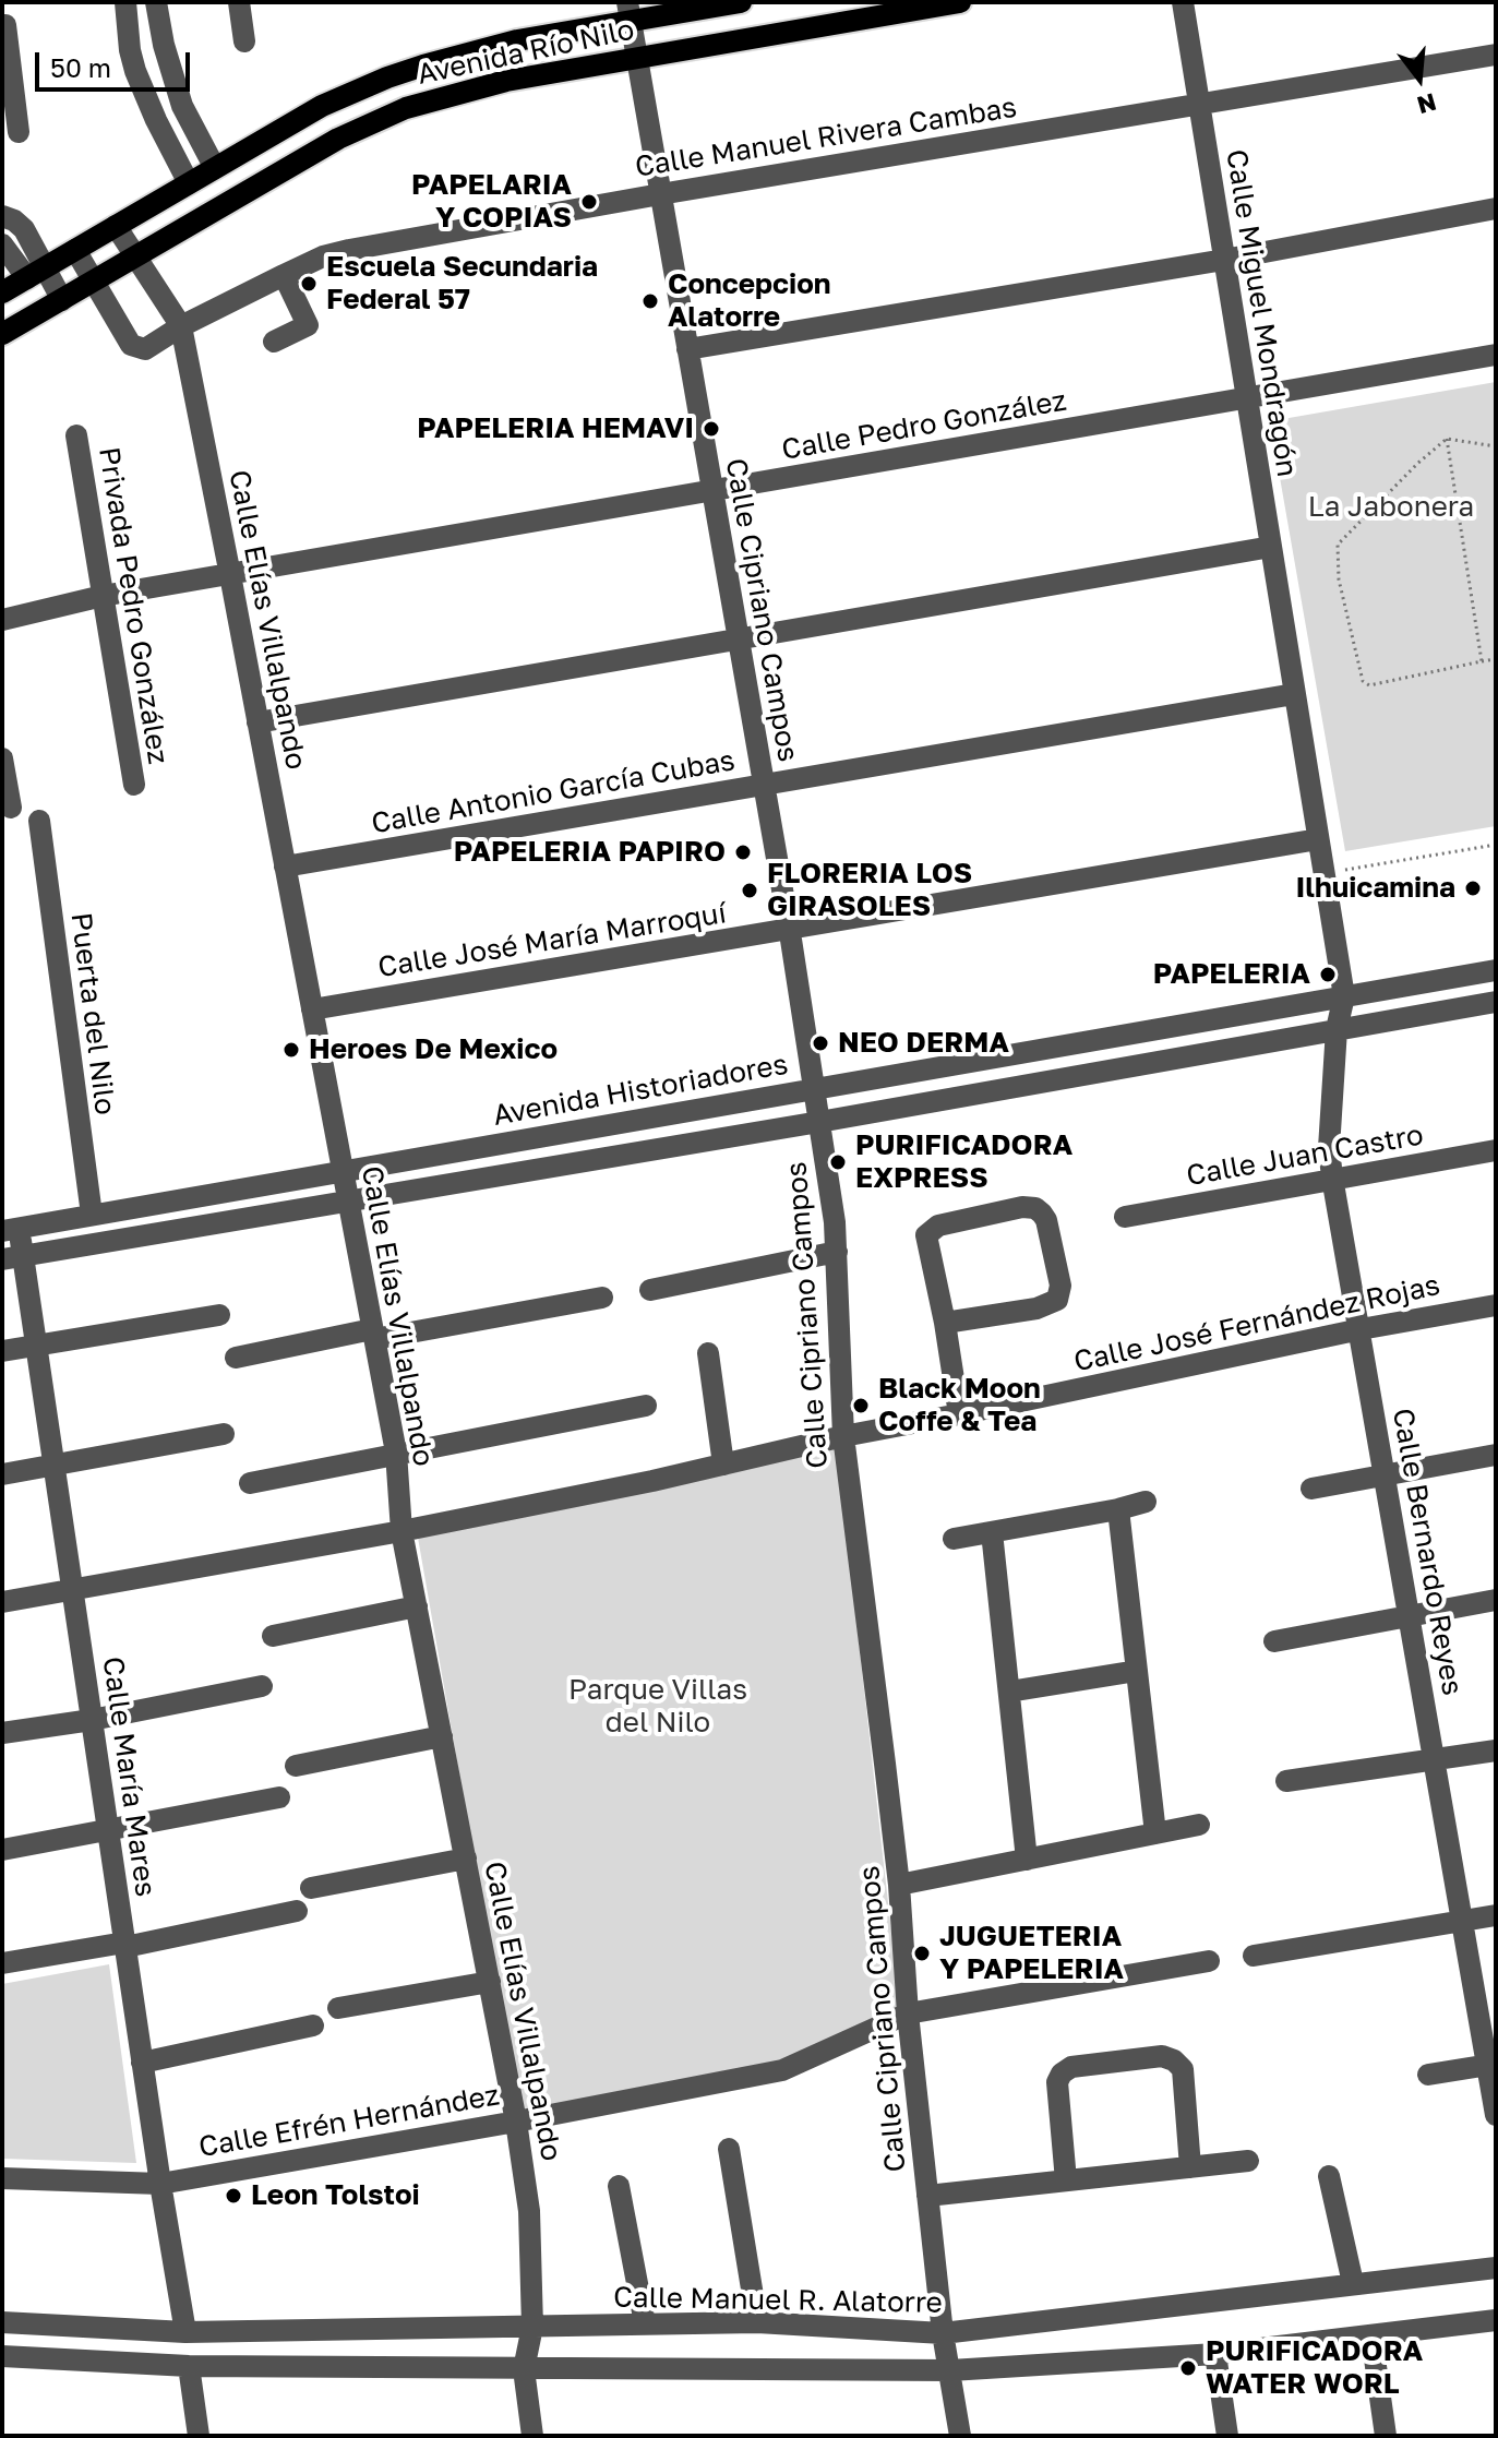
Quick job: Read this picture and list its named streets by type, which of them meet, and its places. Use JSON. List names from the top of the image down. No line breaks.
{"streets":{"main road":["Avenida Río Nilo"],"street":["Calle Manuel Rivera Cambas","Calle Miguel Mondragón","Calle Pedro González","Privada Pedro González","Calle Cipriano Campos","Calle Elías Villalpando","Calle Antonio García Cubas","Calle José María Marroquí","Puerta del Nilo","Avenida Historiadores","Calle Juan Castro","Calle José Fernández Rojas","Calle Bernardo Reyes","Calle María Mares","Calle Efrén Hernández","Calle Manuel R. Alatorre"]},"crossings":[["Avenida Río Nilo","Calle Manuel Rivera Cambas"],["Avenida Río Nilo","Calle Cipriano Campos"],["Avenida Río Nilo","Calle Elías Villalpando"],["Calle Manuel Rivera Cambas","Calle Miguel Mondragón"],["Calle Manuel Rivera Cambas","Calle Cipriano Campos"],["Calle Manuel Rivera Cambas","Calle Elías Villalpando"],["Calle Miguel Mondragón","Calle Pedro González"],["Calle Miguel Mondragón","Calle Antonio García Cubas"],["Calle Miguel Mondragón","Calle José María Marroquí"],["Calle Miguel Mondragón","Avenida Historiadores"],["Calle Miguel Mondragón","Calle Bernardo Reyes"],["Calle Pedro González","Privada Pedro González"],["Calle Pedro González","Calle Cipriano Campos"],["Calle Pedro González","Calle Elías Villalpando"],["Calle Cipriano Campos","Calle Antonio García Cubas"],["Calle Cipriano Campos","Calle José María Marroquí"],["Calle Cipriano Campos","Avenida Historiadores"],["Calle Cipriano Campos","Calle José Fernández Rojas"],["Calle Cipriano Campos","Calle Efrén Hernández"],["Calle Cipriano Campos","Calle Manuel R. Alatorre"],["Calle Elías Villalpando","Calle Antonio García Cubas"],["Calle Elías Villalpando","Calle José María Marroquí"],["Calle Elías Villalpando","Avenida Historiadores"],["Calle Elías Villalpando","Calle José Fernández Rojas"],["Calle Elías Villalpando","Calle Efrén Hernández"],["Calle Elías Villalpando","Calle Manuel R. Alatorre"],["Puerta del Nilo","Avenida Historiadores"],["Avenida Historiadores","Calle Bernardo Reyes"],["Avenida Historiadores","Calle María Mares"],["Calle Juan Castro","Calle Bernardo Reyes"],["Calle José Fernández Rojas","Calle Bernardo Reyes"],["Calle José Fernández Rojas","Calle María Mares"],["Calle María Mares","Calle Efrén Hernández"],["Calle María Mares","Calle Manuel R. Alatorre"]],"parks":["La Jabonera","Parque Villas del Nilo"],"places":["PAPELARIA Y COPIAS","Escuela Secundaria Federal 57","Concepcion Alatorre","PAPELERIA HEMAVI","PAPELERIA PAPIRO","Ilhuicamina","FLORERIA LOS GIRASOLES","PAPELERIA","NEO DERMA","Heroes De Mexico","PURIFICADORA EXPRESS","Black Moon Coffe & Tea","JUGUETERIA Y PAPELERIA","Leon Tolstoi","PURIFICADORA WATER WORL"],"scale_bar":"50 m","north":"bottom"}
